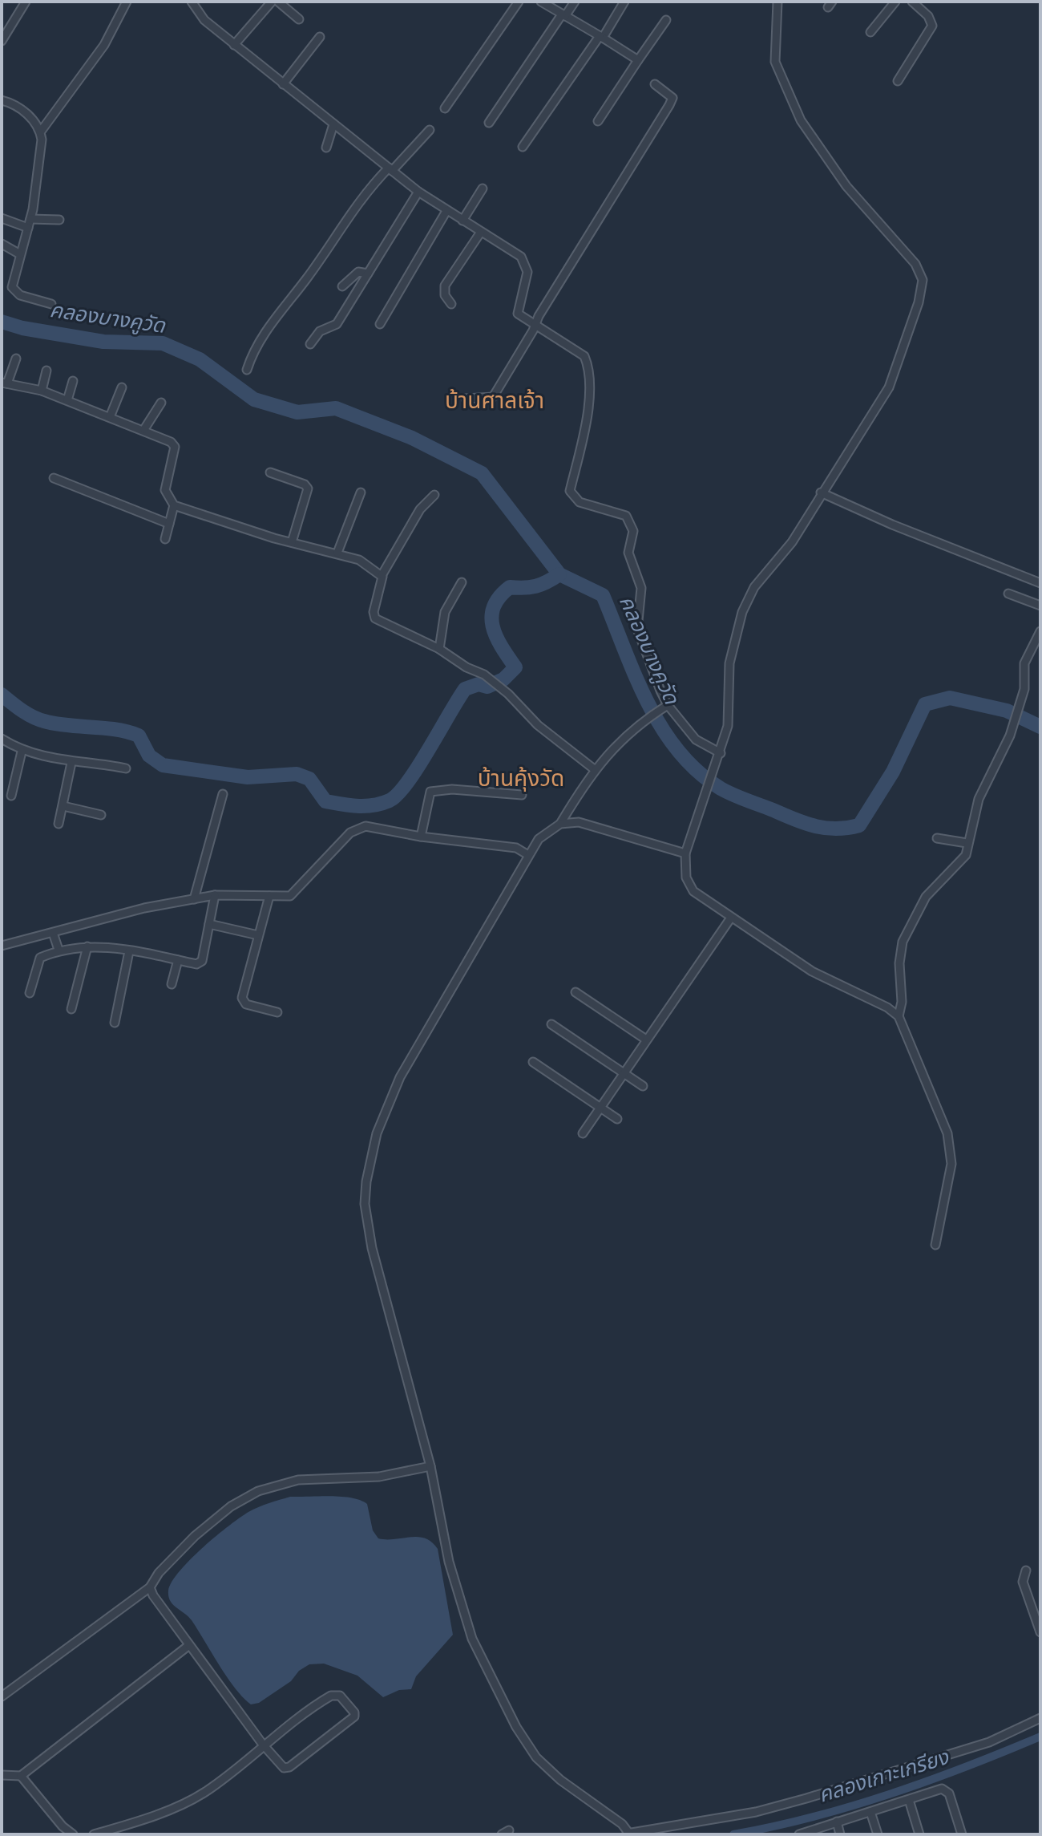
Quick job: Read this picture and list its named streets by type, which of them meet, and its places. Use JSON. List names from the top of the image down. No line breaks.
{"districts":["บ้านศาลเจ้า","บ้านคุ้งวัด"],"water":["คลองบางคูวัด","คลองเกาะเกรียง"]}
